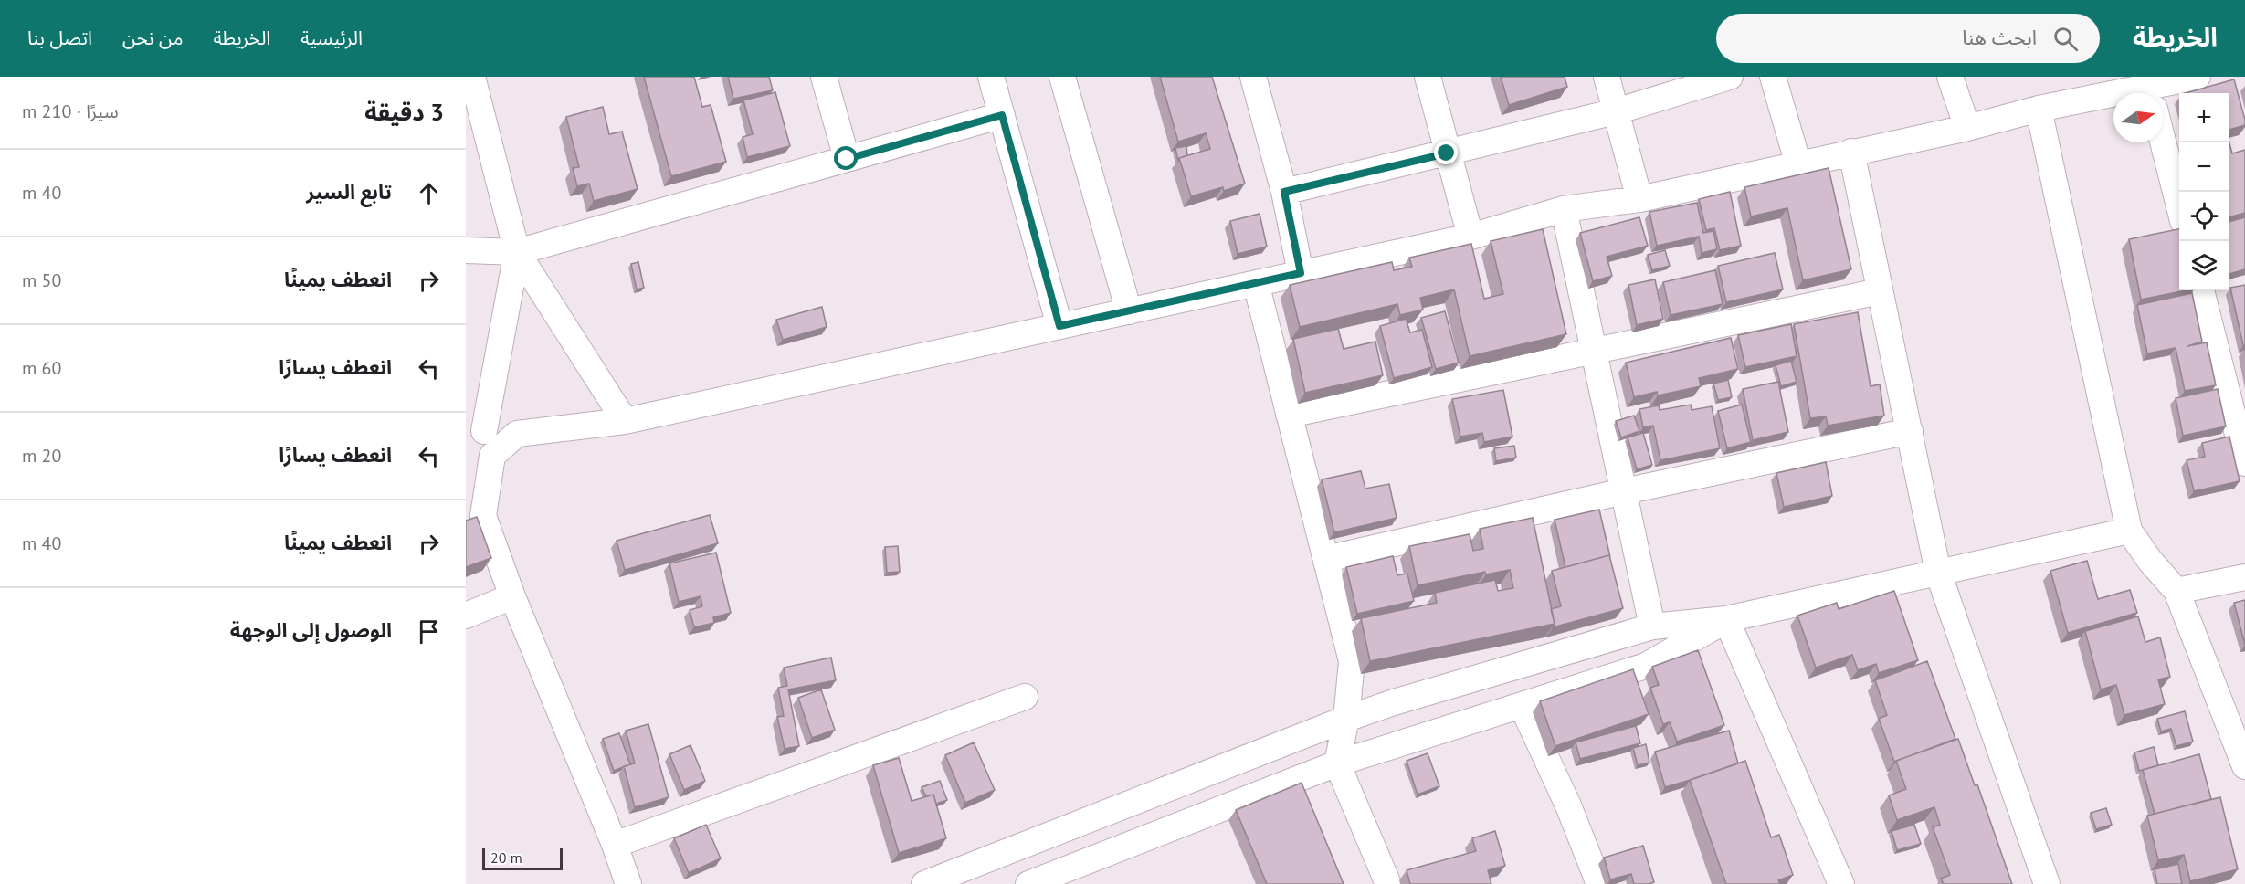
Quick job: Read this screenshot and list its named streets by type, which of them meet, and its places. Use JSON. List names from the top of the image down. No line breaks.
{"scale_bar":"20 m","north":"right","page":{"header":"الخريطة","search":"ابحث هنا","nav":["الرئيسية","الخريطة","من نحن","اتصل بنا"],"heading":["3 دقيقة","سيرًا · 210 m"],"map_buttons":["+","−"],"list":[["تابع السير","40 m"],["انعطف يمينًا","50 m"],["انعطف يسارًا","60 m"],["انعطف يسارًا","20 m"],["انعطف يمينًا","40 m"],"الوصول إلى الوجهة"],"scale":"20 m"}}
